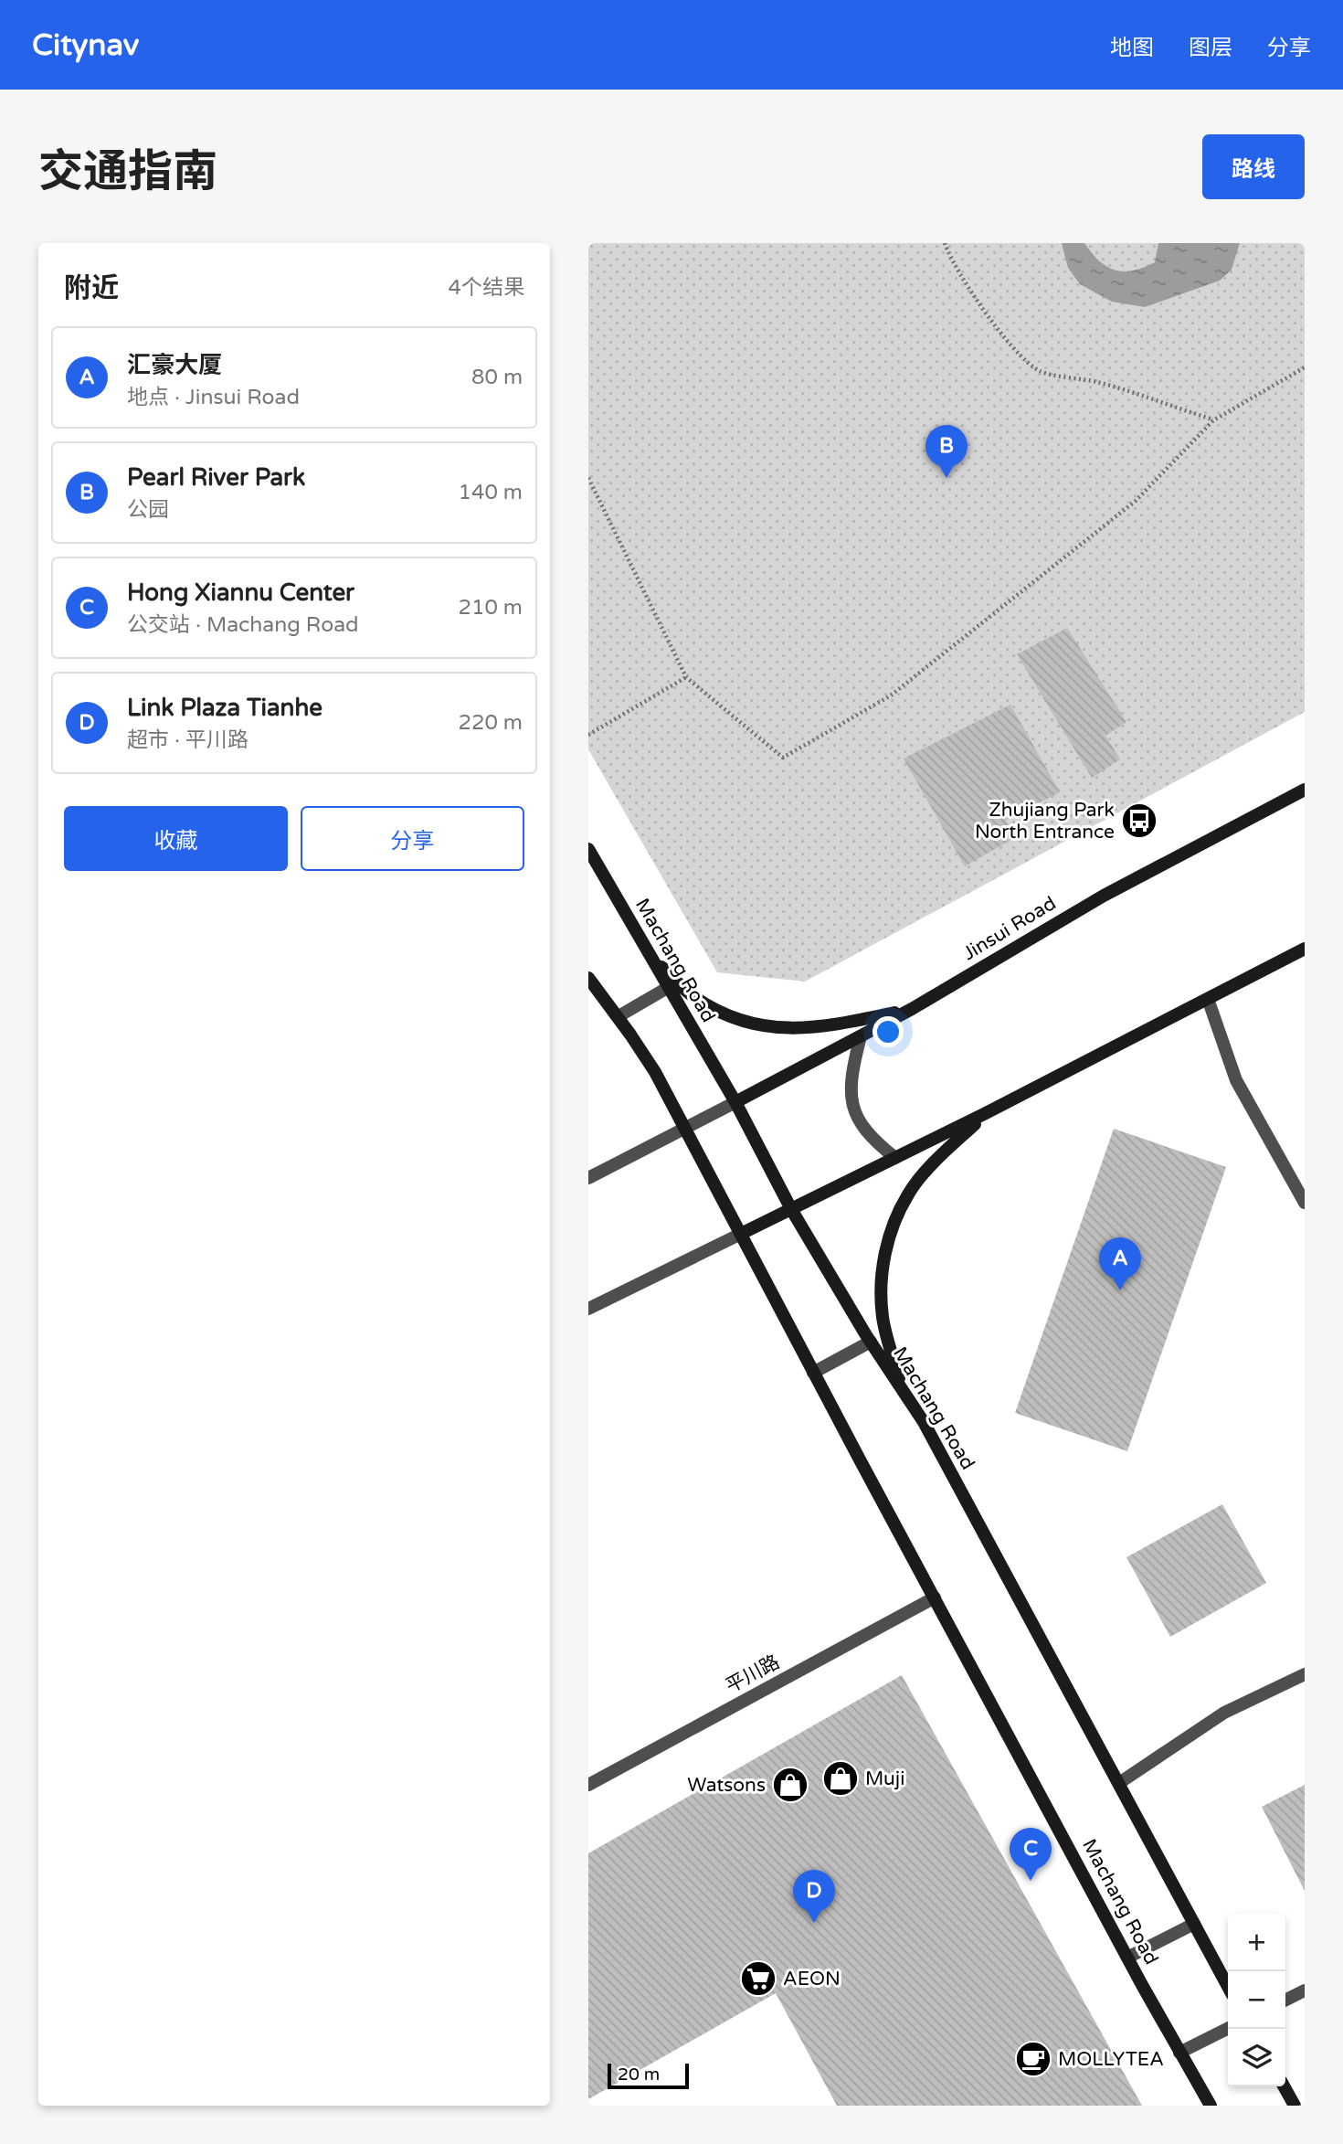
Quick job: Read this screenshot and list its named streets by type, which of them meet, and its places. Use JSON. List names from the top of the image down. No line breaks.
{"streets":{"main road":["Jinsui Road","Machang Road"],"street":["平川路"]},"crossings":[["Jinsui Road","Machang Road"],["Machang Road","平川路"]],"places":{"bus stop":["Zhujiang Park North Entrance"],"shop":["Muji","Watsons"],"supermarket":["AEON"],"cafe":["MOLLYTEA"]},"scale_bar":"20 m","page":{"header":"Citynav","nav":["地图","图层","分享"],"title":"交通指南","buttons":["路线",["收藏","分享"]],"heading":["附近","4个结果"],"list":[{"mark":"A","name":"汇豪大厦","note":"地点 · Jinsui Road","value":"80 m"},{"mark":"B","name":"Pearl River Park","note":"公园","value":"140 m"},{"mark":"C","name":"Hong Xiannu Center","note":"公交站 · Machang Road","value":"210 m"},{"mark":"D","name":"Link Plaza Tianhe","note":"超市 · 平川路","value":"220 m"}],"pins":["B","A","C","D"],"map_buttons":["+","−"],"scale":"20 m"}}
